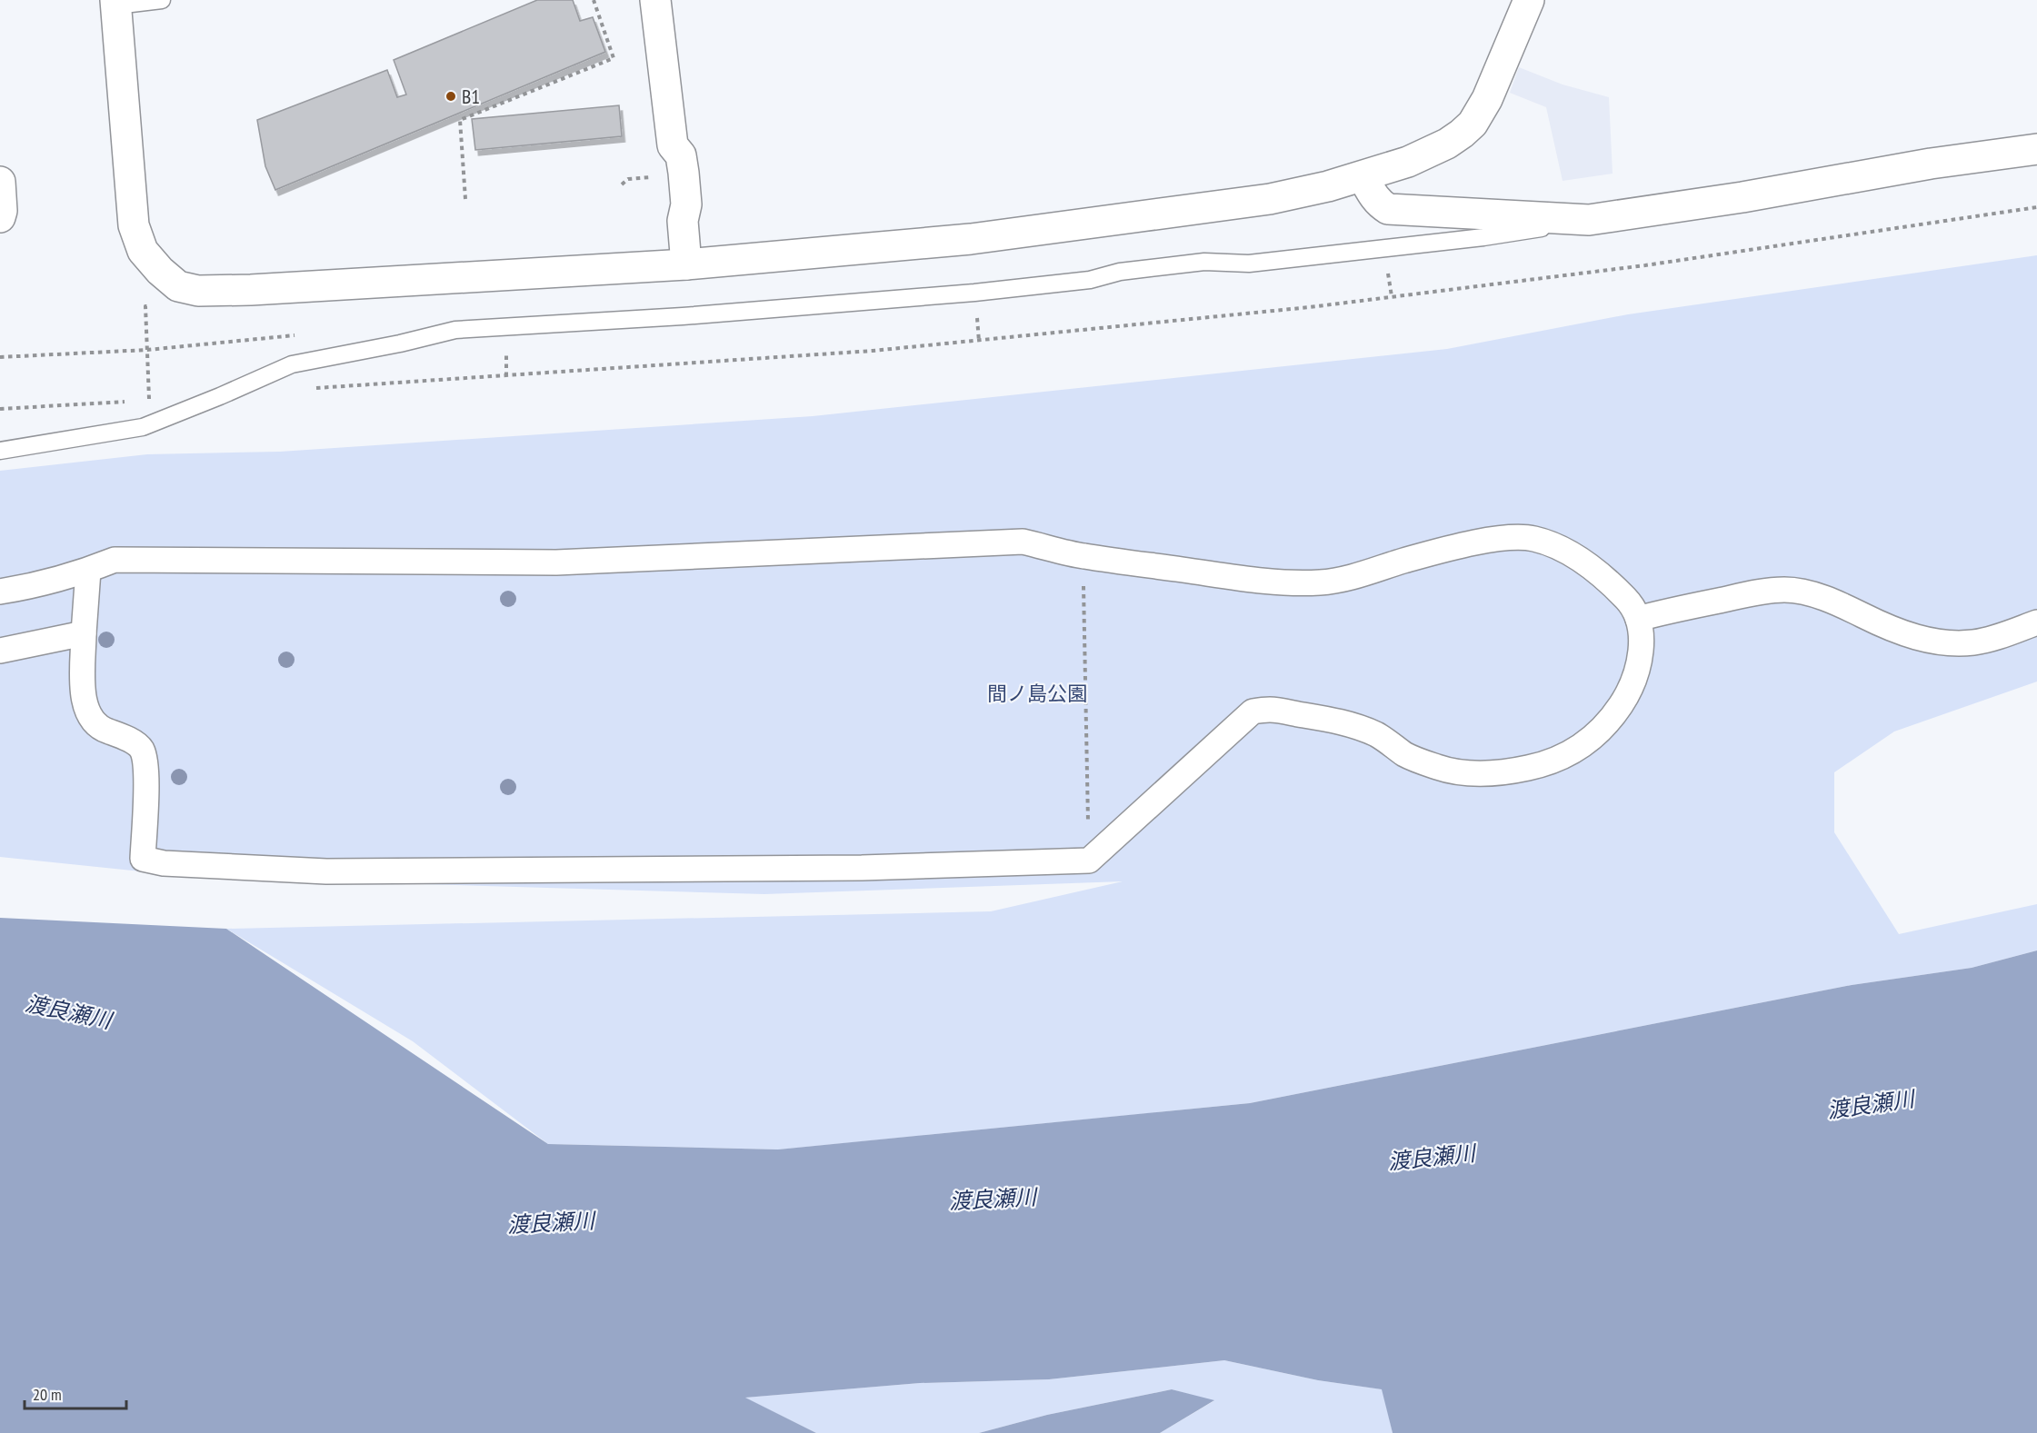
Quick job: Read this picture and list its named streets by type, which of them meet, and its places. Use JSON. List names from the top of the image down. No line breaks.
{"water":["渡良瀬川"],"parks":["間ノ島公園"],"places":["B1"],"scale_bar":"20 m"}
